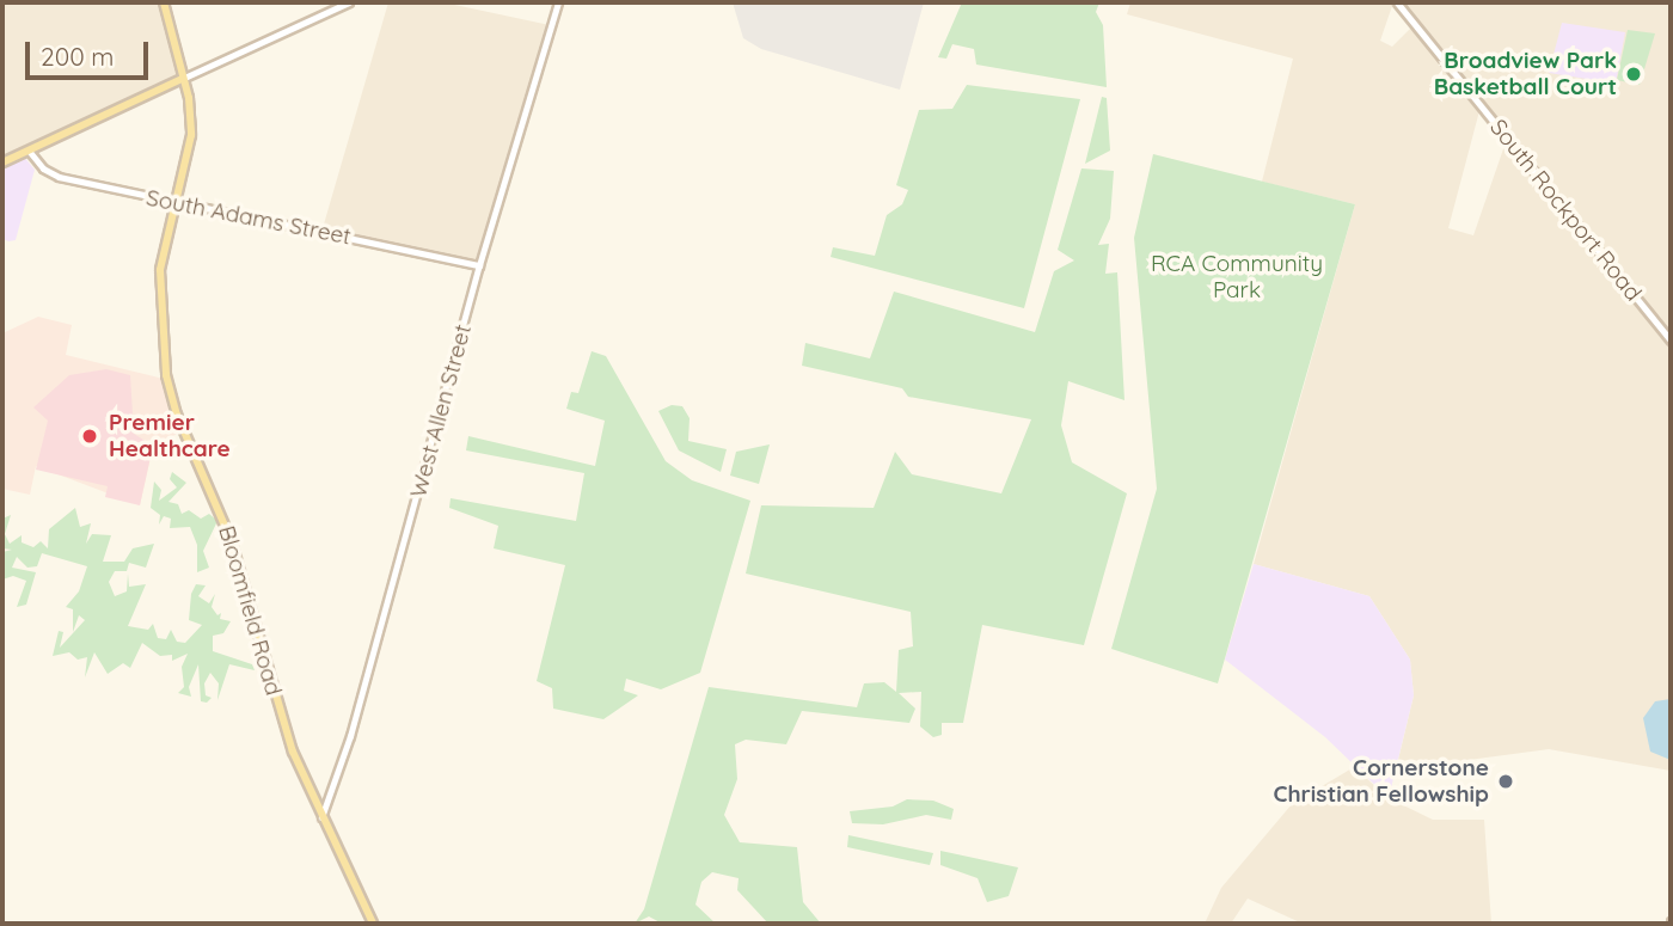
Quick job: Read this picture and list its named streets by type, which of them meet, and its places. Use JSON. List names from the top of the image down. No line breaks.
{"streets":{"main road":["Bloomfield Road"],"street":["South Rockport Road","South Adams Street","West Allen Street"]},"crossings":[["South Adams Street","West Allen Street"],["South Adams Street","Bloomfield Road"],["West Allen Street","Bloomfield Road"]],"parks":["RCA Community Park"],"places":["Broadview Park Basketball Court","Premier Healthcare","Cornerstone Christian Fellowship"],"scale_bar":"200 m"}
